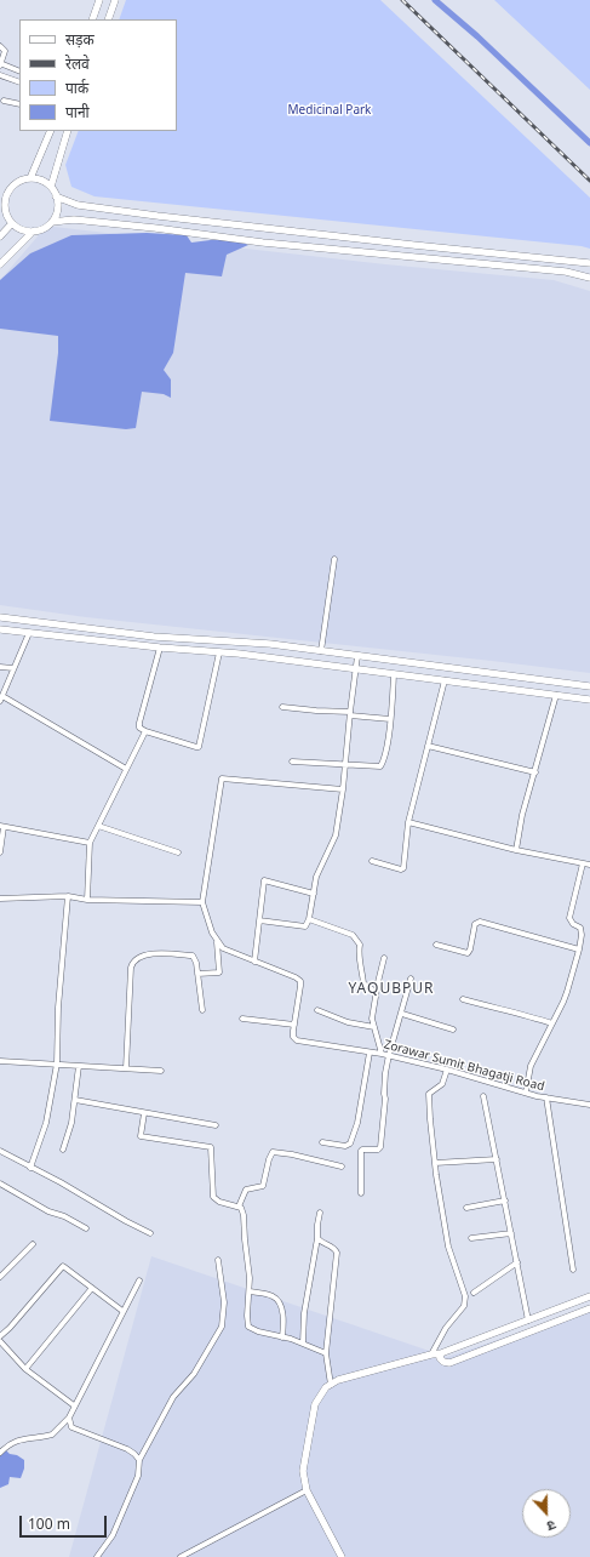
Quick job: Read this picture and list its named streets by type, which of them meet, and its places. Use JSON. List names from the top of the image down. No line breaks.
{"streets":{"street":["Zorawar Sumit Bhagatji Road"]},"districts":["YAQUBPUR"],"parks":["Medicinal Park"],"legend":["सड़क","रेलवे","पार्क","पानी"],"scale_bar":"100 m","north":"bottom"}
